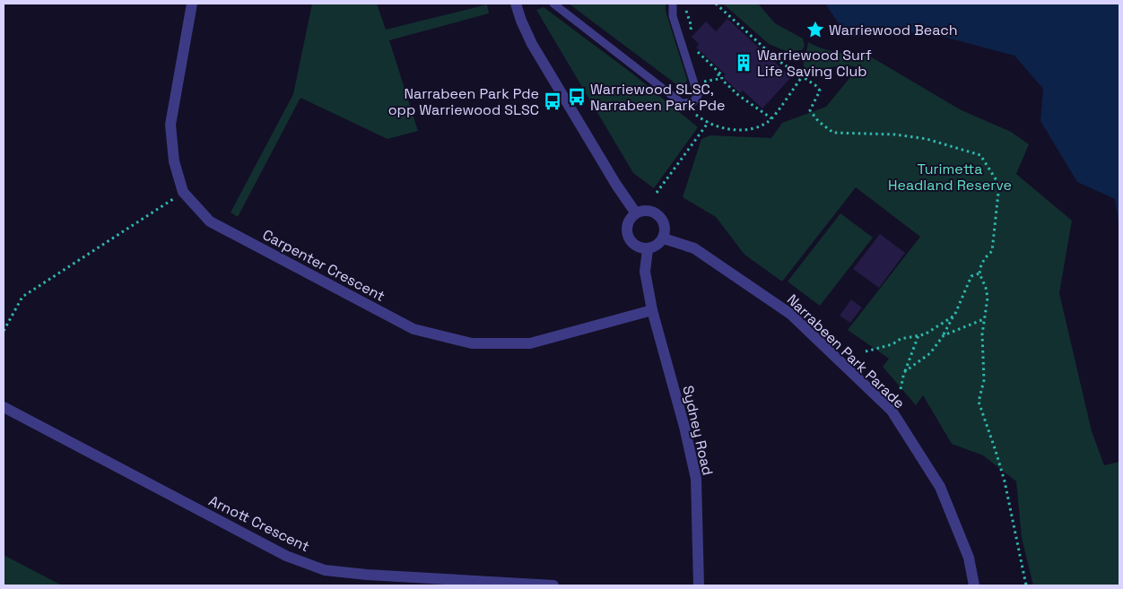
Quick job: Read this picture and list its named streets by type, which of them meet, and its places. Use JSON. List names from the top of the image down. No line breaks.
{"streets":{"street":["Carpenter Crescent","Narrabeen Park Parade","Sydney Road","Arnott Crescent"]},"crossings":[["Carpenter Crescent","Sydney Road"]],"parks":["Turimetta Headland Reserve"],"places":{"place":["Warriewood Beach"],"building":["Warriewood Surf Life Saving Club"],"bus stop":["Warriewood SLSC, Narrabeen Park Pde","Narrabeen Park Pde opp Warriewood SLSC"]}}
